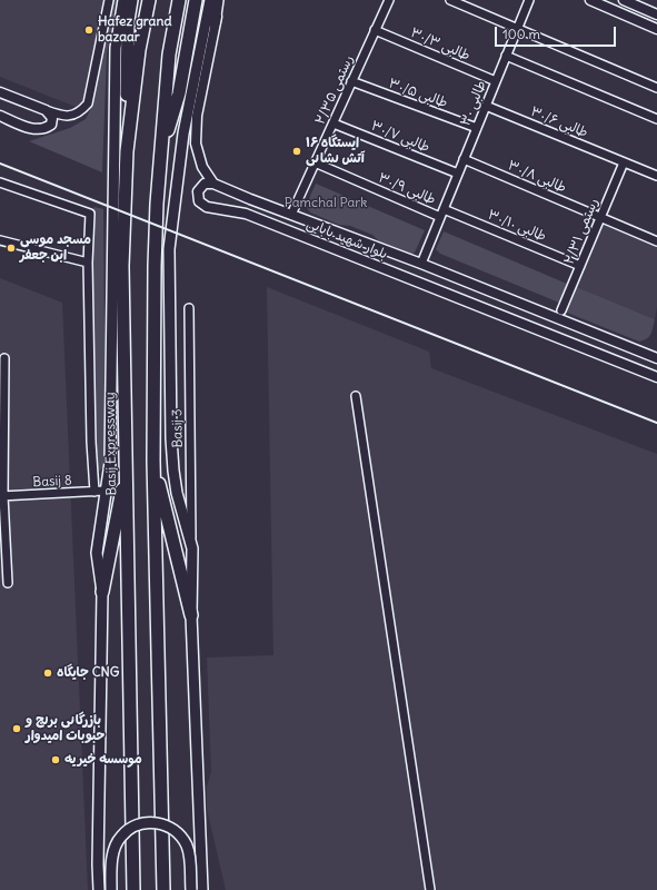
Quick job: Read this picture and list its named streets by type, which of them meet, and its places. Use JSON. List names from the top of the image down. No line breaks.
{"streets":{"highway":["Basij Expressway"],"street":["طالبی ۳۰/۳","رستمی ۲/۳۵","طالبی ۳۰/۵","طالبی ۳۰","طالبی ۳۰/۶","طالبی ۳۰/۷","طالبی ۳۰/۸","طالبی ۳۰/۹","طالبی ۳۰/۱۰","رستمی ۲/۳۱","بلوار شهید بابایی","Basij 3","Basij 8"]},"crossings":[["طالبی ۳۰/۳","رستمی ۲/۳۵"],["طالبی ۳۰/۳","طالبی ۳۰"],["رستمی ۲/۳۵","طالبی ۳۰/۵"],["رستمی ۲/۳۵","طالبی ۳۰/۷"],["رستمی ۲/۳۵","طالبی ۳۰/۹"],["رستمی ۲/۳۵","بلوار شهید بابایی"],["طالبی ۳۰/۵","طالبی ۳۰"],["طالبی ۳۰","طالبی ۳۰/۶"],["طالبی ۳۰","طالبی ۳۰/۷"],["طالبی ۳۰","طالبی ۳۰/۸"],["طالبی ۳۰","طالبی ۳۰/۹"],["طالبی ۳۰","طالبی ۳۰/۱۰"],["طالبی ۳۰","بلوار شهید بابایی"],["طالبی ۳۰/۶","رستمی ۲/۳۱"],["طالبی ۳۰/۸","رستمی ۲/۳۱"],["طالبی ۳۰/۹","طالبی ۳۰/۱۰"],["طالبی ۳۰/۱۰","رستمی ۲/۳۱"]],"parks":["Pamchal Park"],"places":["Hafez grand bazaar","ایستگاه ۱۶ آتش نشانی","مسجد موسی ابن جعفر","جایگاه CNG","بازرگانی برنج و حبوبات امیدوار","موسسه خیریه"],"scale_bar":"100 m"}
